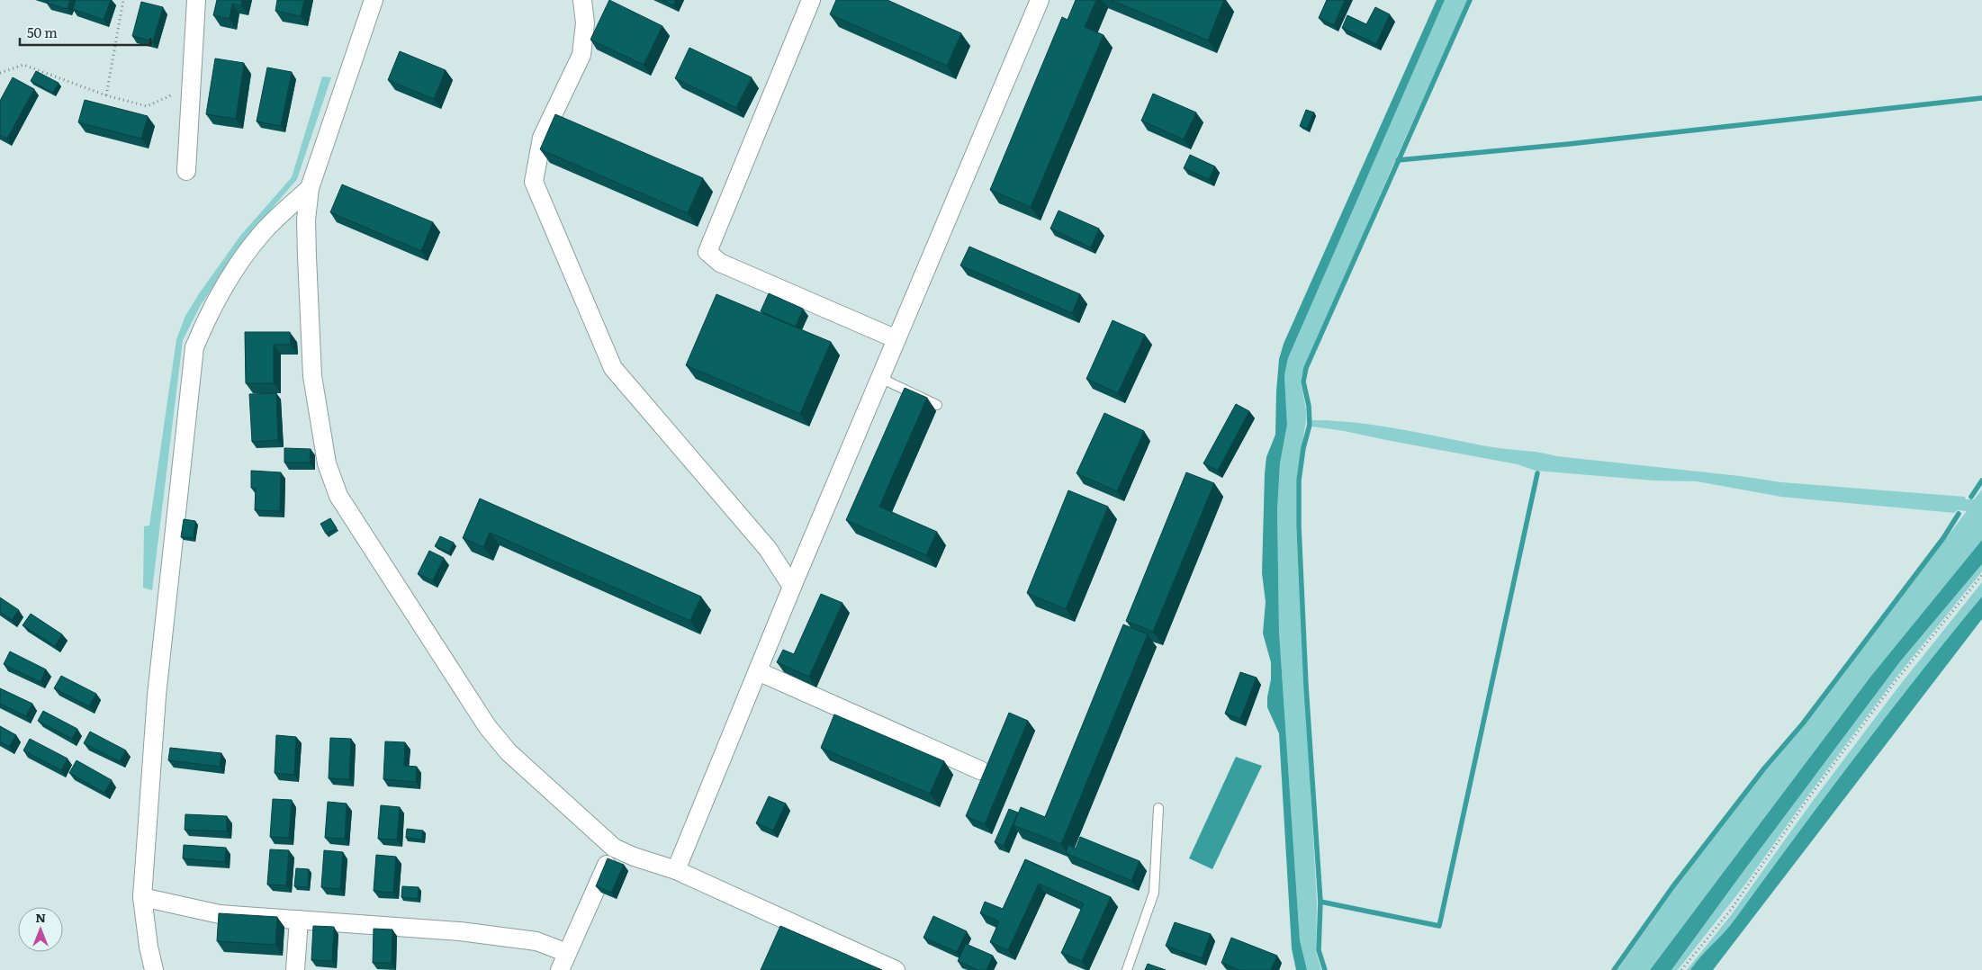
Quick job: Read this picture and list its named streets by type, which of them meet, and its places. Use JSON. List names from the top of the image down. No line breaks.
{"scale_bar":"50 m","north":"top"}
